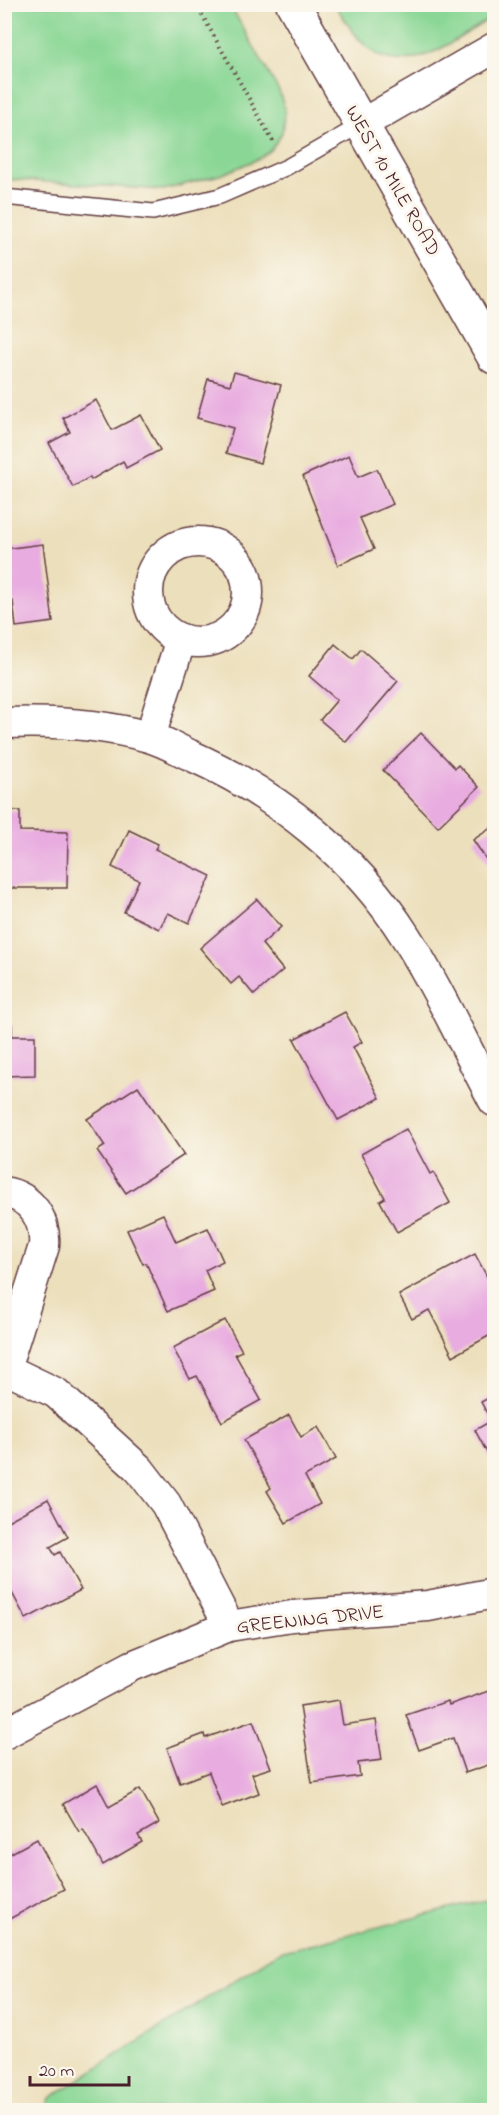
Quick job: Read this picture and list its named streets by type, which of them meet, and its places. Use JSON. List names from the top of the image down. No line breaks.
{"streets":{"main road":["WEST 10 MILE ROAD"],"street":["GREENING DRIVE"]},"scale_bar":"20 m"}
